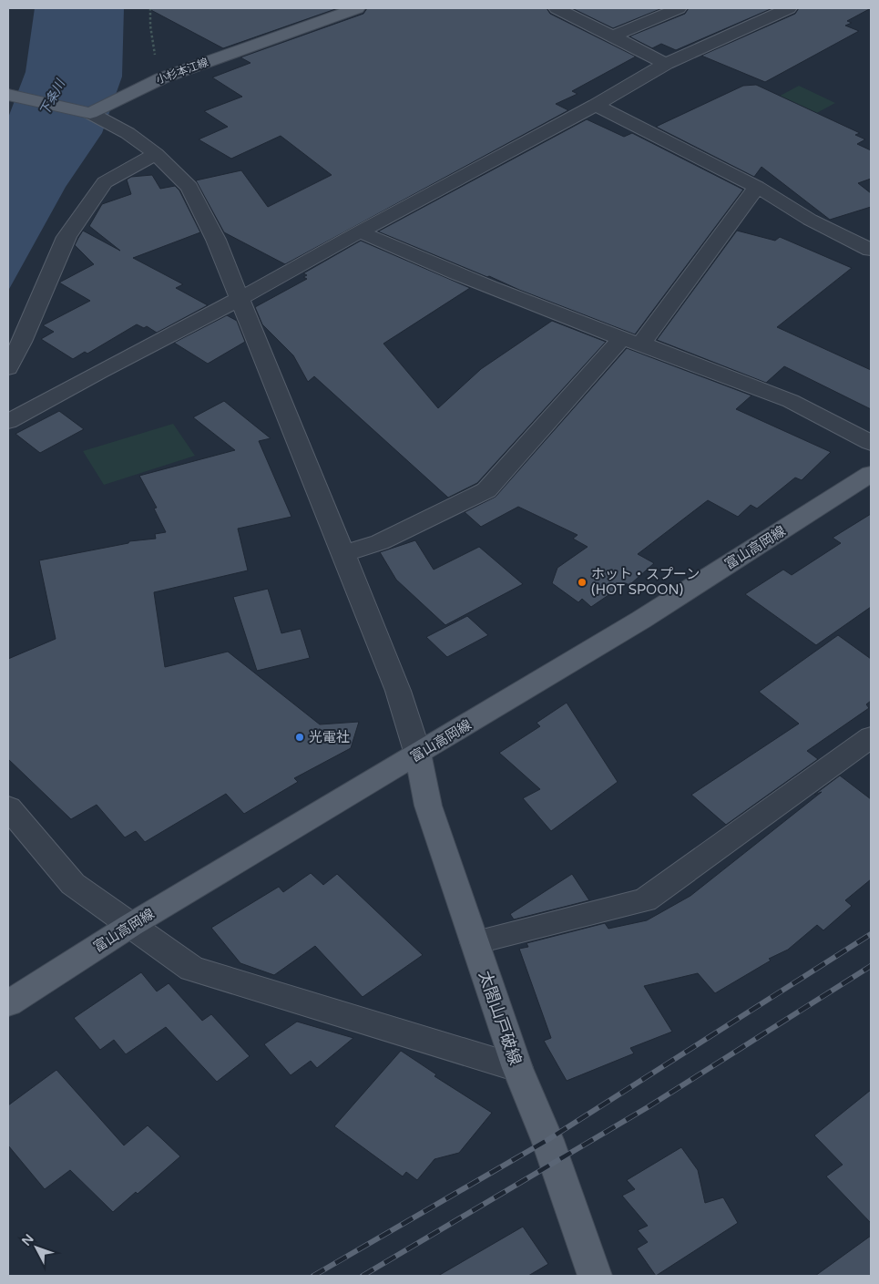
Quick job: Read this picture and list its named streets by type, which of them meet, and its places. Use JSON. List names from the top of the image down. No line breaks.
{"streets":{"main road":["小杉本江線","富山高岡線","太閤山戸破線"]},"crossings":[["富山高岡線","太閤山戸破線"]],"water":["下条川"],"places":["ホット・スプーン (HOT SPOON)","光電社"],"north":"top left"}
